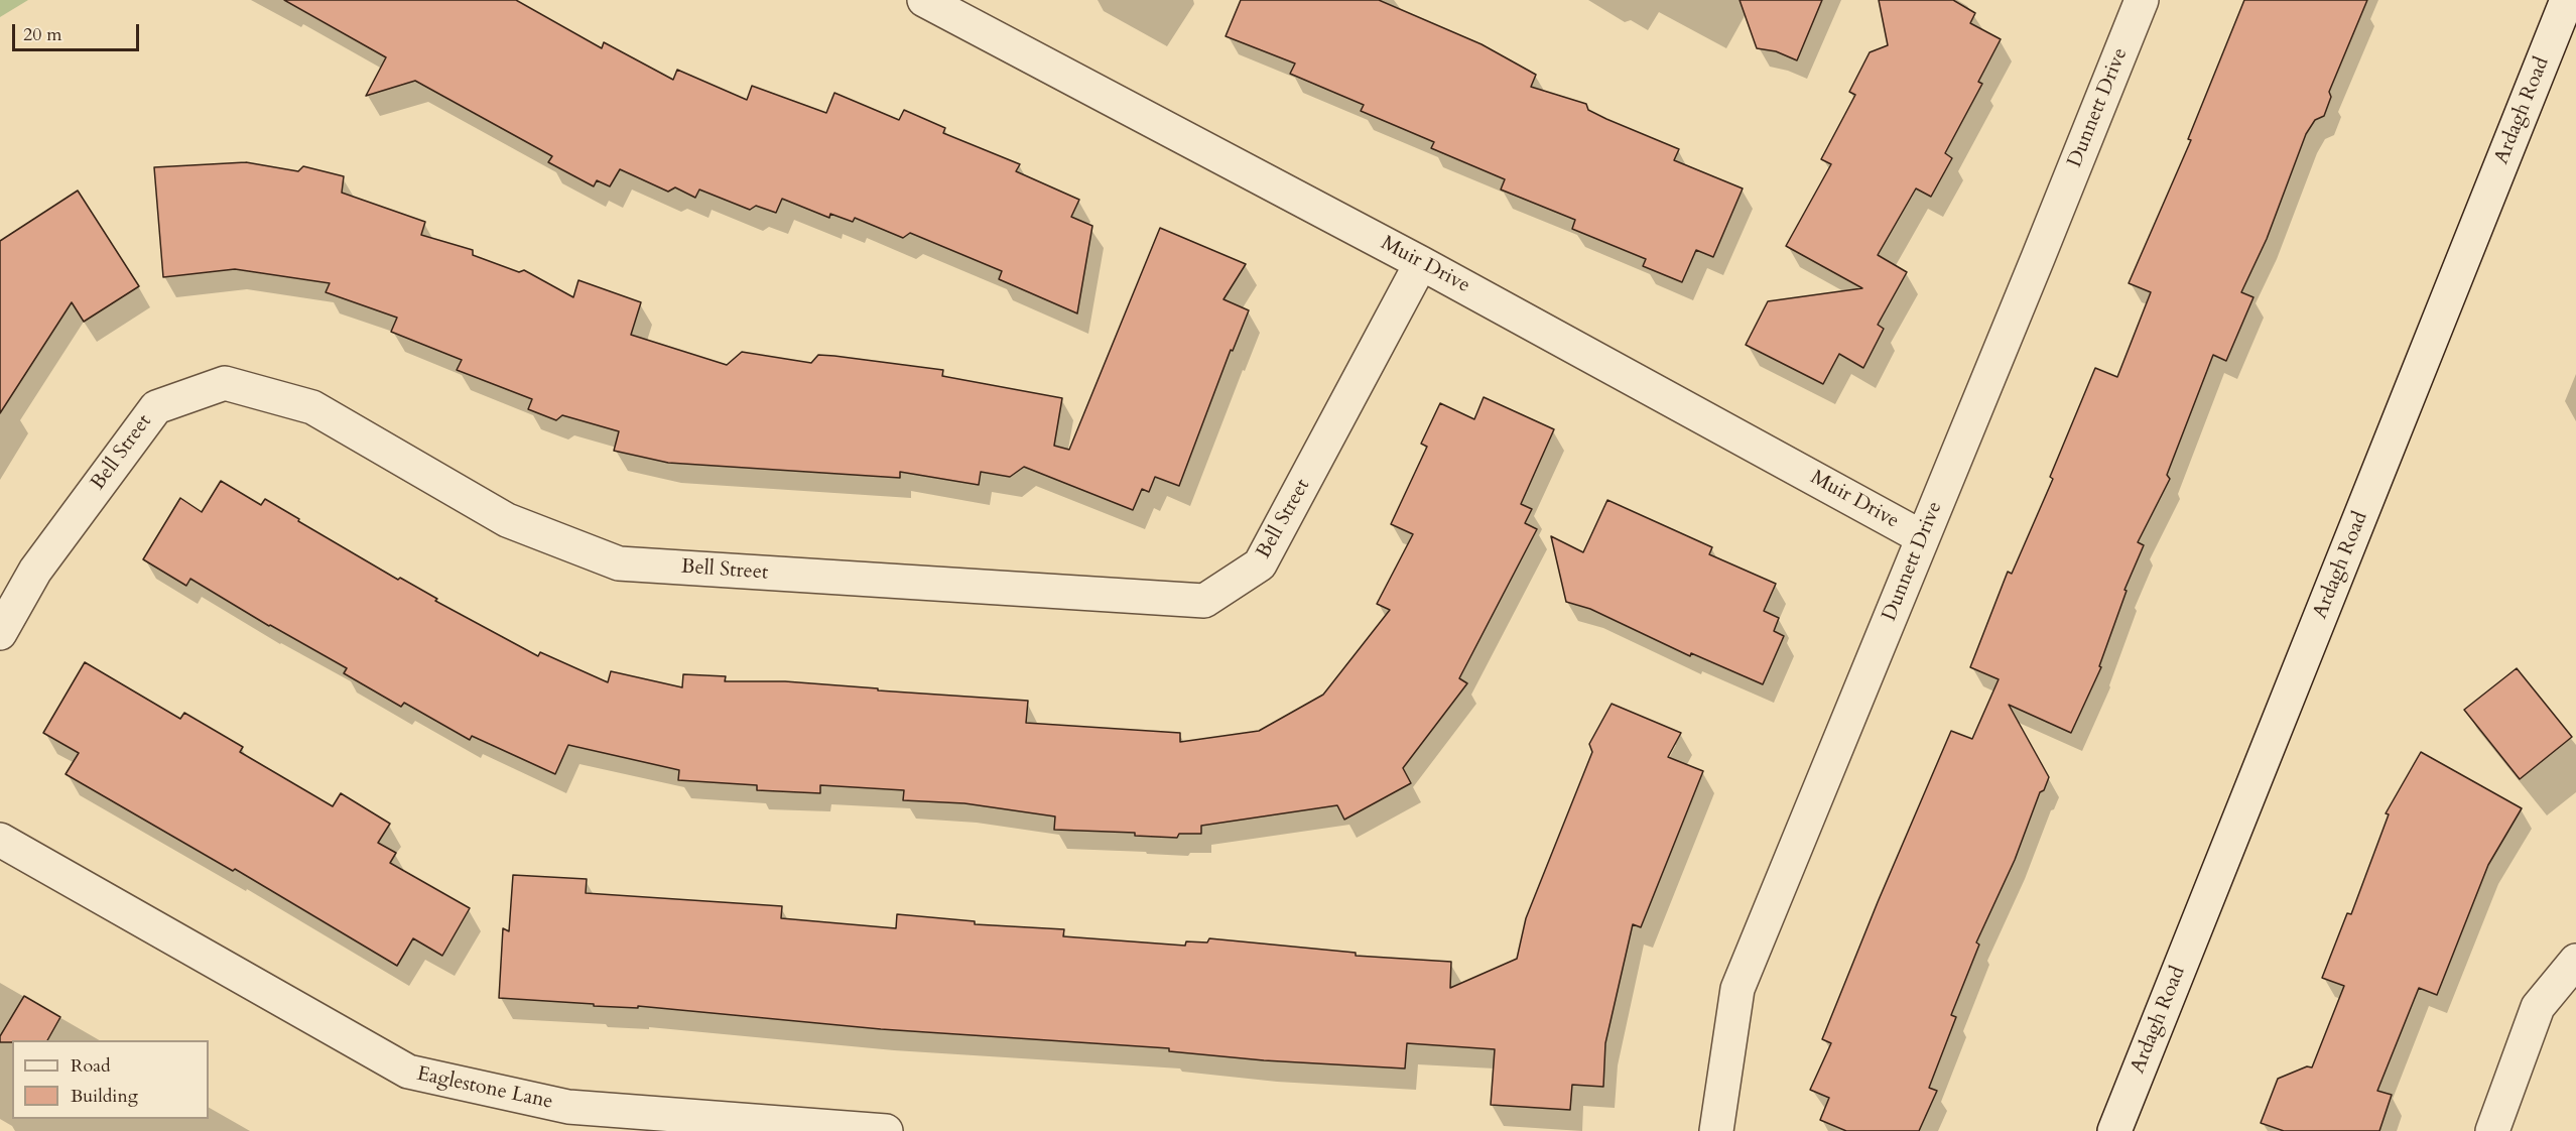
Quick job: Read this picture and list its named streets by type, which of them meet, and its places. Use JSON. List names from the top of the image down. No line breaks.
{"streets":{"street":["Dunnett Drive","Ardagh Road","Muir Drive","Bell Street","Eaglestone Lane"]},"crossings":[["Dunnett Drive","Muir Drive"],["Muir Drive","Bell Street"]],"legend":["Road","Building"],"scale_bar":"20 m"}
